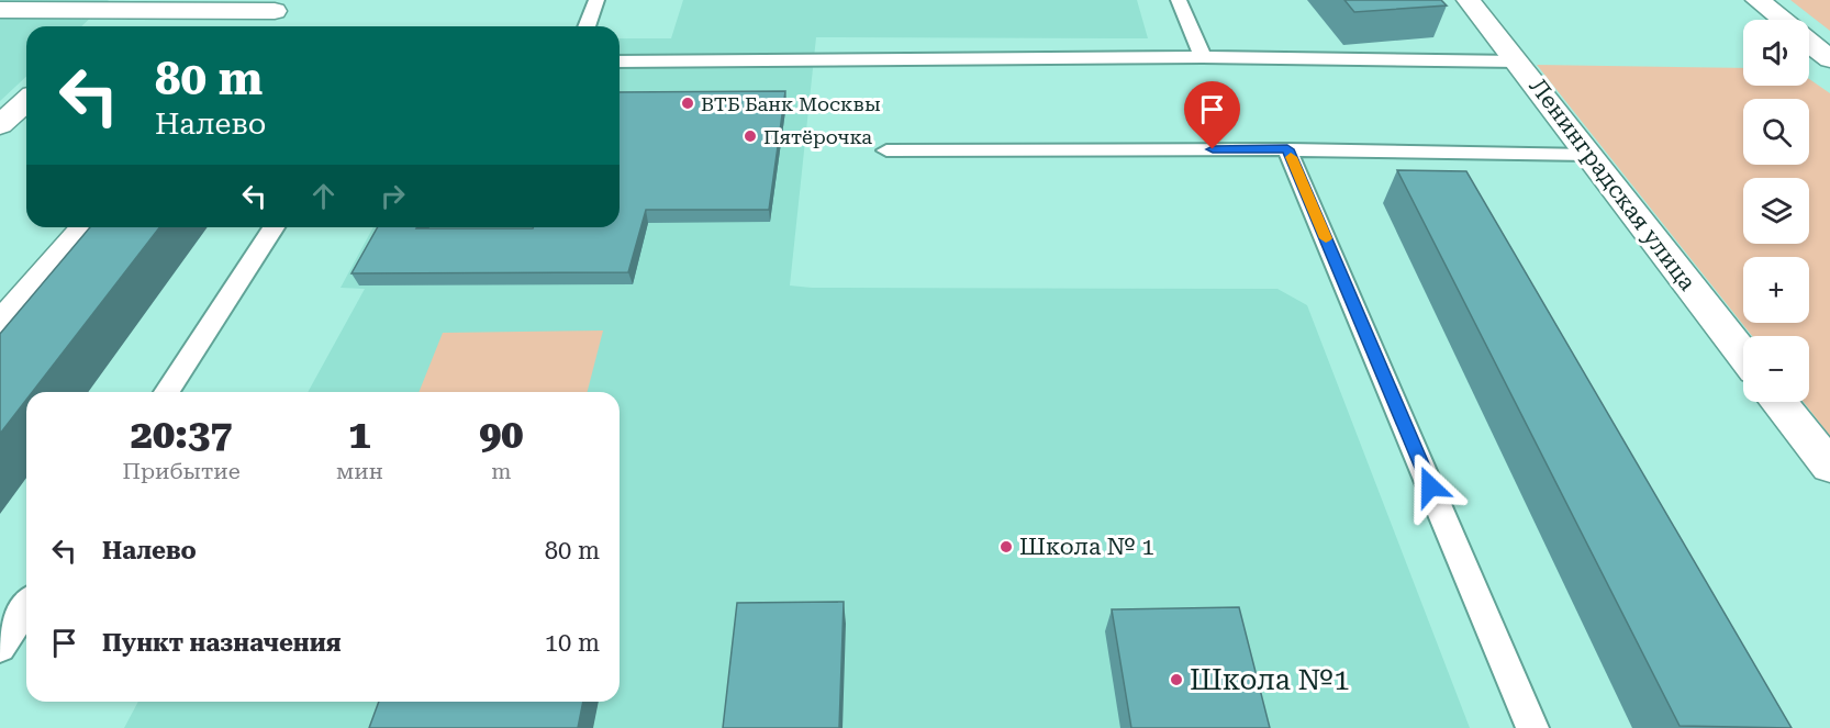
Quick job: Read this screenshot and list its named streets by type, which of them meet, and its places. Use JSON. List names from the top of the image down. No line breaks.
{"streets":{"street":["Ленинградская улица"]},"places":["ВТБ Банк Москвы","Пятёрочка","Школа № 1","Школа №1"],"page":{"map_buttons":["+","−"],"turn":["80 m","Налево"],"eta":["20:37","Прибытие","1","мин","90","m"],"list":[{"name":"Налево","value":"80 m"},{"name":"Пункт назначения","value":"10 m"}]}}
